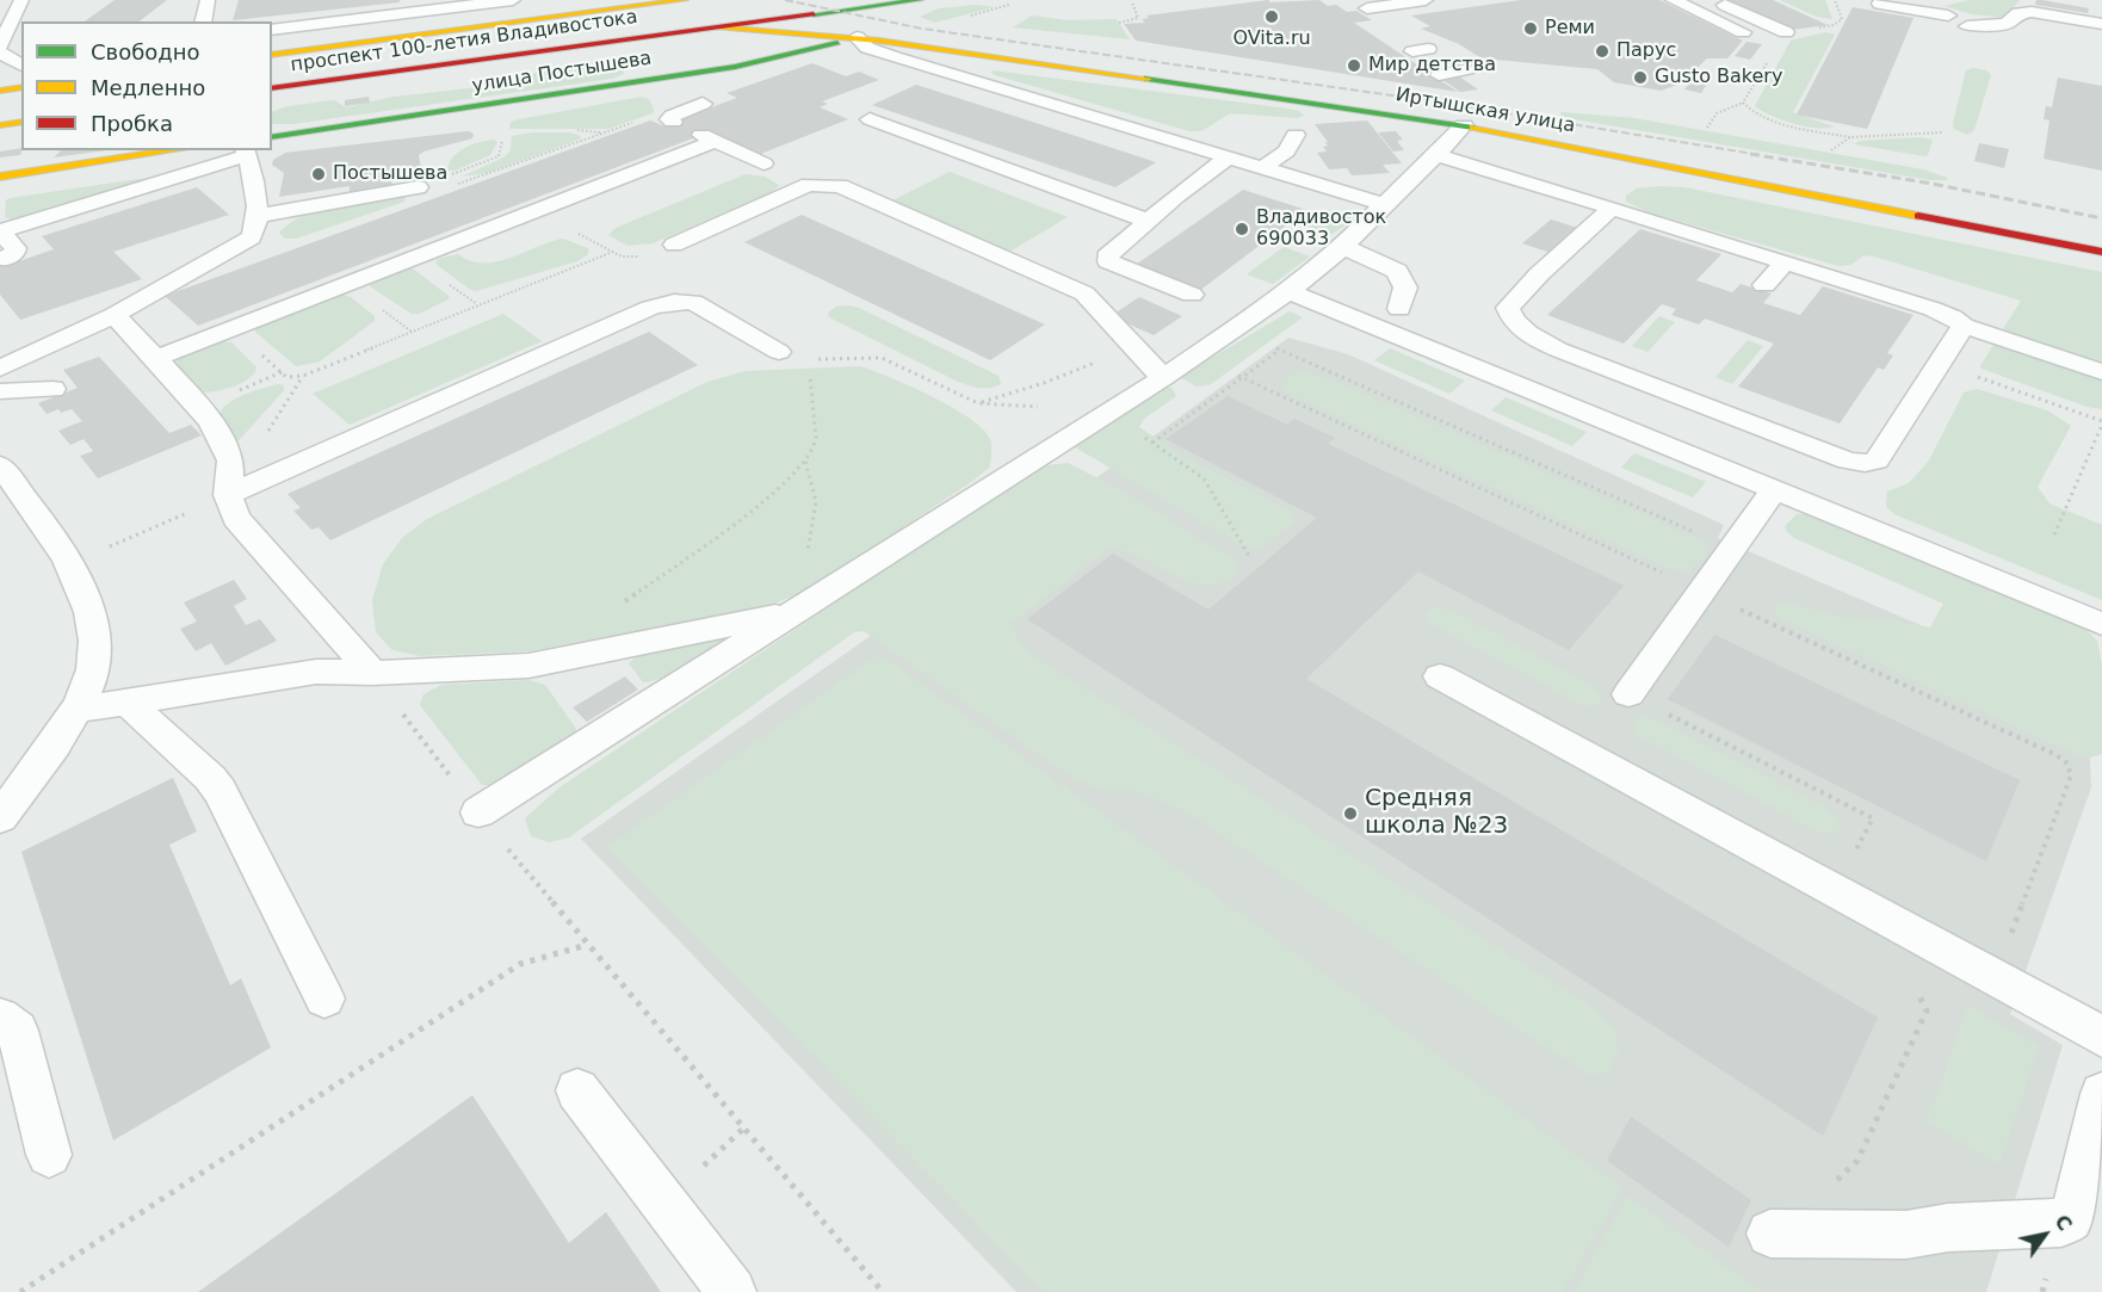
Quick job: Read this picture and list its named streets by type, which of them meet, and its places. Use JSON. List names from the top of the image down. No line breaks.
{"streets":{"main road":["проспект 100-летия Владивостока","улица Постышева","Иртышская улица"]},"crossings":[["проспект 100-летия Владивостока","Иртышская улица"],["улица Постышева","Иртышская улица"]],"places":["OVita.ru","Реми","Парус","Мир детства","Gusto Bakery","Постышева","Владивосток 690033","Средняя школа №23"],"legend":["Свободно","Медленно","Пробка"],"north":"top right"}
